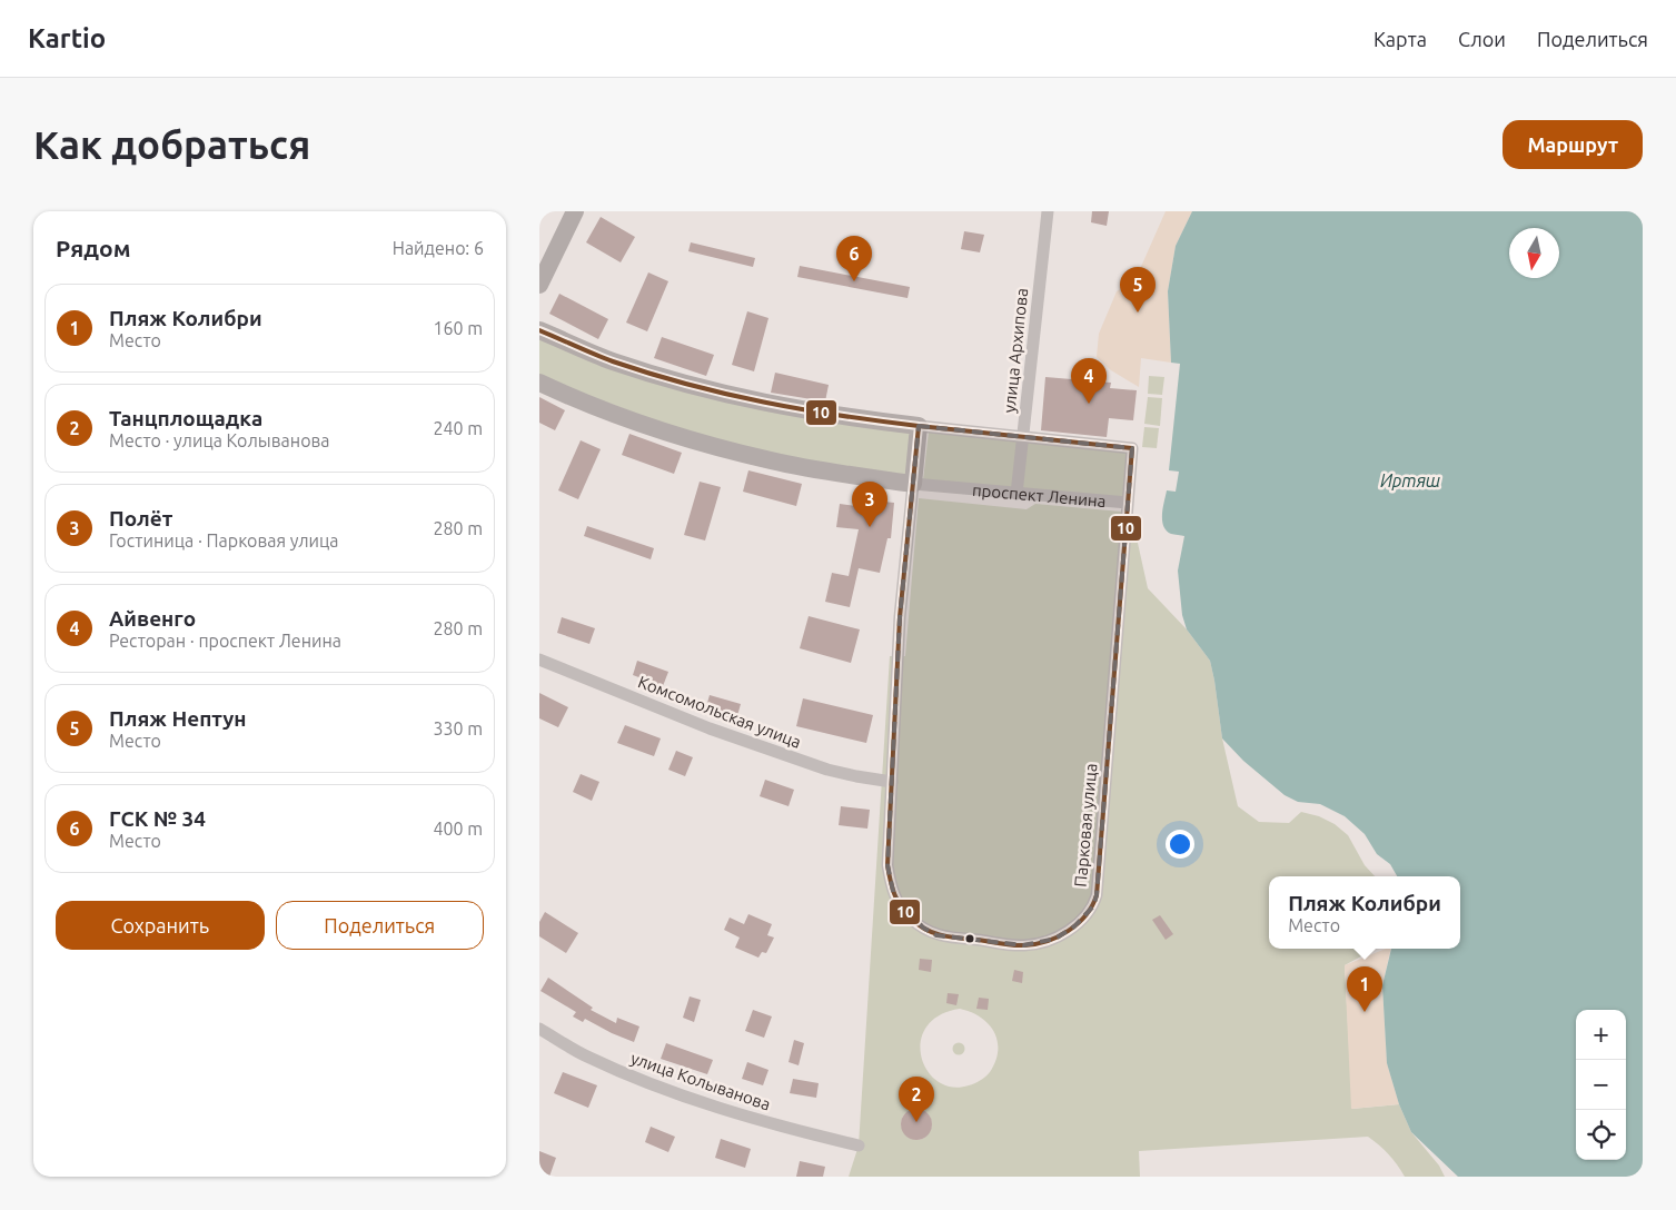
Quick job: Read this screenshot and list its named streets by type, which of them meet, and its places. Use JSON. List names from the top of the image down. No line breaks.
{"streets":{"street":["улица Архипова","проспект Ленина","Комсомольская улица","Парковая улица","улица Колыванова"]},"crossings":[["улица Архипова","проспект Ленина"],["проспект Ленина","Парковая улица"],["Комсомольская улица","Парковая улица"]],"water":["Иртяш"],"lines":["transit line 10"],"north":"bottom","page":{"header":"Kartio","nav":["Карта","Слои","Поделиться"],"buttons":["Маршрут",["Сохранить","Поделиться"]],"title":"Как добраться","heading":["Рядом","Найдено: 6"],"pins":["6","5","4","3","1","2"],"list":[{"mark":"1","name":"Пляж Колибри","note":"Место","value":"160 m"},{"mark":"2","name":"Танцплощадка","note":"Место · улица Колыванова","value":"240 m"},{"mark":"3","name":"Полёт","note":"Гостиница · Парковая улица","value":"280 m"},{"mark":"4","name":"Айвенго","note":"Ресторан · проспект Ленина","value":"280 m"},{"mark":"5","name":"Пляж Нептун","note":"Место","value":"330 m"},{"mark":"6","name":"ГСК № 34","note":"Место","value":"400 m"}],"popup":["Пляж Колибри","Место"],"map_buttons":["+","−"]}}
